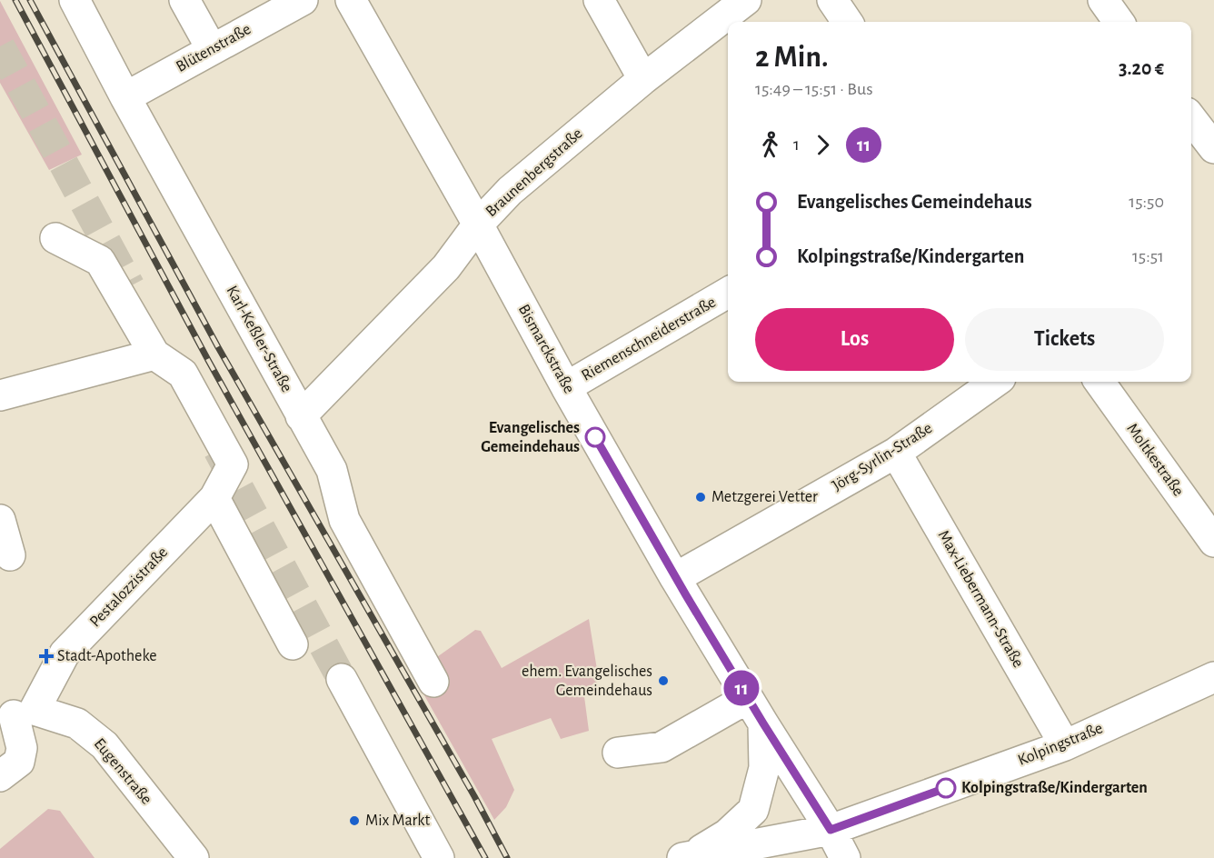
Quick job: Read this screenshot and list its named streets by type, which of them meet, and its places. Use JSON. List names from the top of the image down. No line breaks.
{"streets":{"street":["Blütenstraße","Braunenbergstraße","Karl-Keßler-Straße","Riemenschneiderstraße","Bismarckstraße","Jörg-Syrlin-Straße","Moltkestraße","Pestalozzistraße","Max-Liebermann-Straße","Kolpingstraße","Eugenstraße"]},"crossings":[["Blütenstraße","Karl-Keßler-Straße"],["Braunenbergstraße","Karl-Keßler-Straße"],["Braunenbergstraße","Bismarckstraße"],["Riemenschneiderstraße","Bismarckstraße"],["Bismarckstraße","Jörg-Syrlin-Straße"],["Bismarckstraße","Kolpingstraße"],["Jörg-Syrlin-Straße","Max-Liebermann-Straße"],["Pestalozzistraße","Eugenstraße"],["Max-Liebermann-Straße","Kolpingstraße"]],"places":{"other":["Evangelisches Gemeindehaus","Metzgerei Vetter","ehem. Evangelisches Gemeindehaus","Kolpingstraße/Kindergarten","Mix Markt"],"health":["Stadt-Apotheke"]},"lines":["bus line 11"],"page":{"on_map":"11","heading":["2 Min.","15:49 – 15:51 · Bus","3.20 €"],"legs":["1","11"],"list":[{"name":"Evangelisches Gemeindehaus","value":"15:50"},{"name":"Kolpingstraße/Kindergarten","value":"15:51"}],"buttons":["Los","Tickets"]}}
